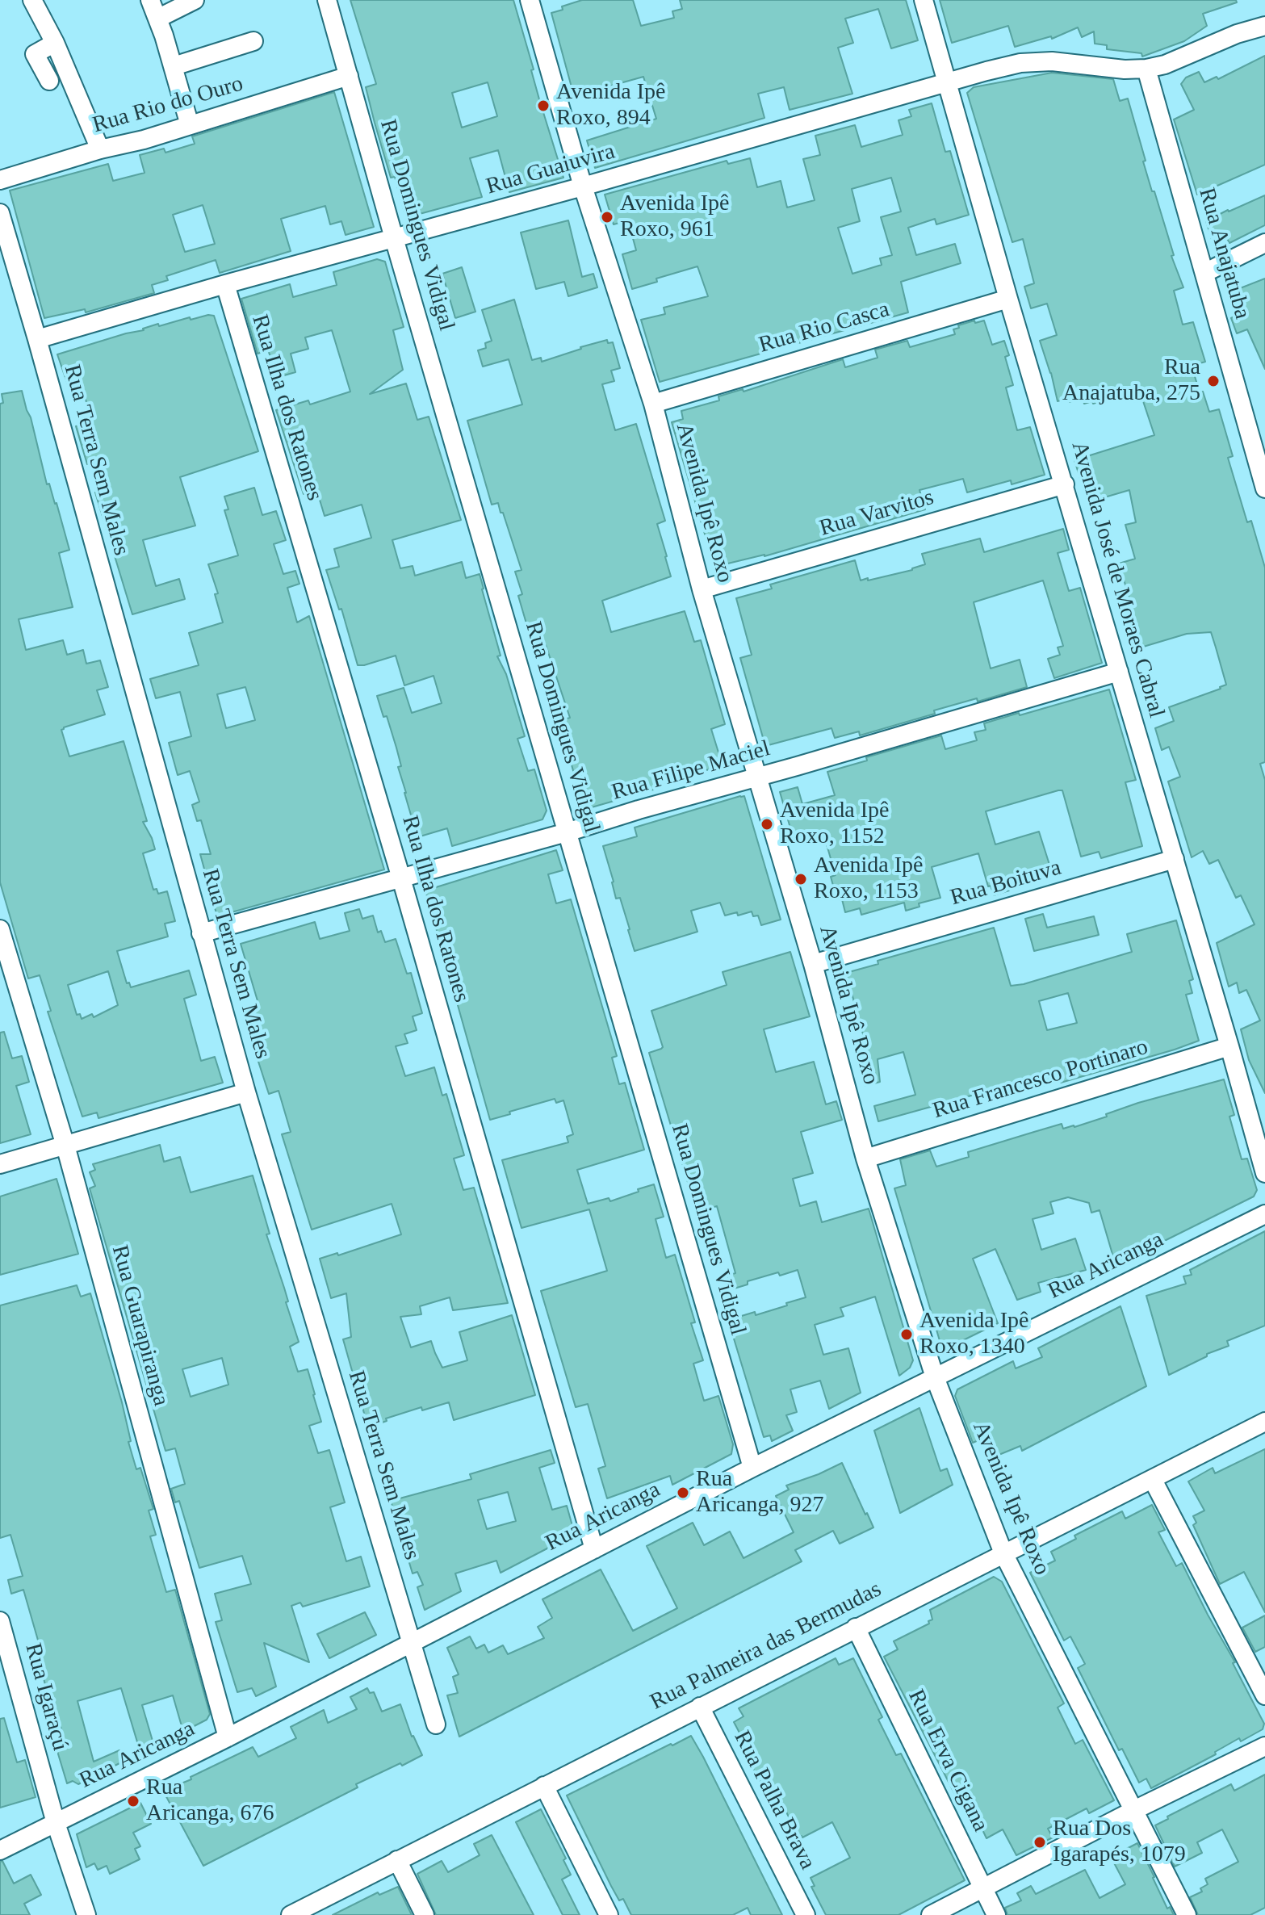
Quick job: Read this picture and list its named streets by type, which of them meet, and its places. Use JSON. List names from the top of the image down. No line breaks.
{"streets":{"street":["Rua Rio do Ouro","Rua Guaiuvira","Rua Domingues Vidigal","Rua Anajatuba","Rua Rio Casca","Rua Ilha dos Ratones","Rua Terra Sem Males","Avenida Ipê Roxo","Rua Varvitos","Avenida José de Moraes Cabral","Rua Filipe Maciel","Rua Boituva","Rua Francesco Portinaro","Rua Aricanga","Rua Guarapiranga","Rua Palmeira das Bermudas","Rua Igaraçú","Rua Erva Cigana","Rua Palha Brava"]},"crossings":[["Rua Rio do Ouro","Rua Domingues Vidigal"],["Rua Guaiuvira","Rua Domingues Vidigal"],["Rua Guaiuvira","Rua Anajatuba"],["Rua Guaiuvira","Rua Ilha dos Ratones"],["Rua Guaiuvira","Rua Terra Sem Males"],["Rua Guaiuvira","Avenida Ipê Roxo"],["Rua Guaiuvira","Avenida José de Moraes Cabral"],["Rua Domingues Vidigal","Rua Filipe Maciel"],["Rua Domingues Vidigal","Rua Aricanga"],["Rua Rio Casca","Avenida Ipê Roxo"],["Rua Rio Casca","Avenida José de Moraes Cabral"],["Rua Ilha dos Ratones","Rua Filipe Maciel"],["Rua Ilha dos Ratones","Rua Aricanga"],["Rua Terra Sem Males","Rua Filipe Maciel"],["Rua Terra Sem Males","Rua Aricanga"],["Avenida Ipê Roxo","Rua Varvitos"],["Avenida Ipê Roxo","Rua Filipe Maciel"],["Avenida Ipê Roxo","Rua Boituva"],["Avenida Ipê Roxo","Rua Francesco Portinaro"],["Avenida Ipê Roxo","Rua Aricanga"],["Avenida Ipê Roxo","Rua Palmeira das Bermudas"],["Rua Varvitos","Avenida José de Moraes Cabral"],["Avenida José de Moraes Cabral","Rua Filipe Maciel"],["Avenida José de Moraes Cabral","Rua Boituva"],["Avenida José de Moraes Cabral","Rua Francesco Portinaro"],["Rua Aricanga","Rua Guarapiranga"],["Rua Aricanga","Rua Igaraçú"],["Rua Palmeira das Bermudas","Rua Erva Cigana"],["Rua Palmeira das Bermudas","Rua Palha Brava"]],"places":["Avenida Ipê Roxo, 894","Avenida Ipê Roxo, 961","Rua Anajatuba, 275","Avenida Ipê Roxo, 1152","Avenida Ipê Roxo, 1153","Avenida Ipê Roxo, 1340","Rua Aricanga, 927","Rua Aricanga, 676","Rua Dos Igarapés, 1079"]}
